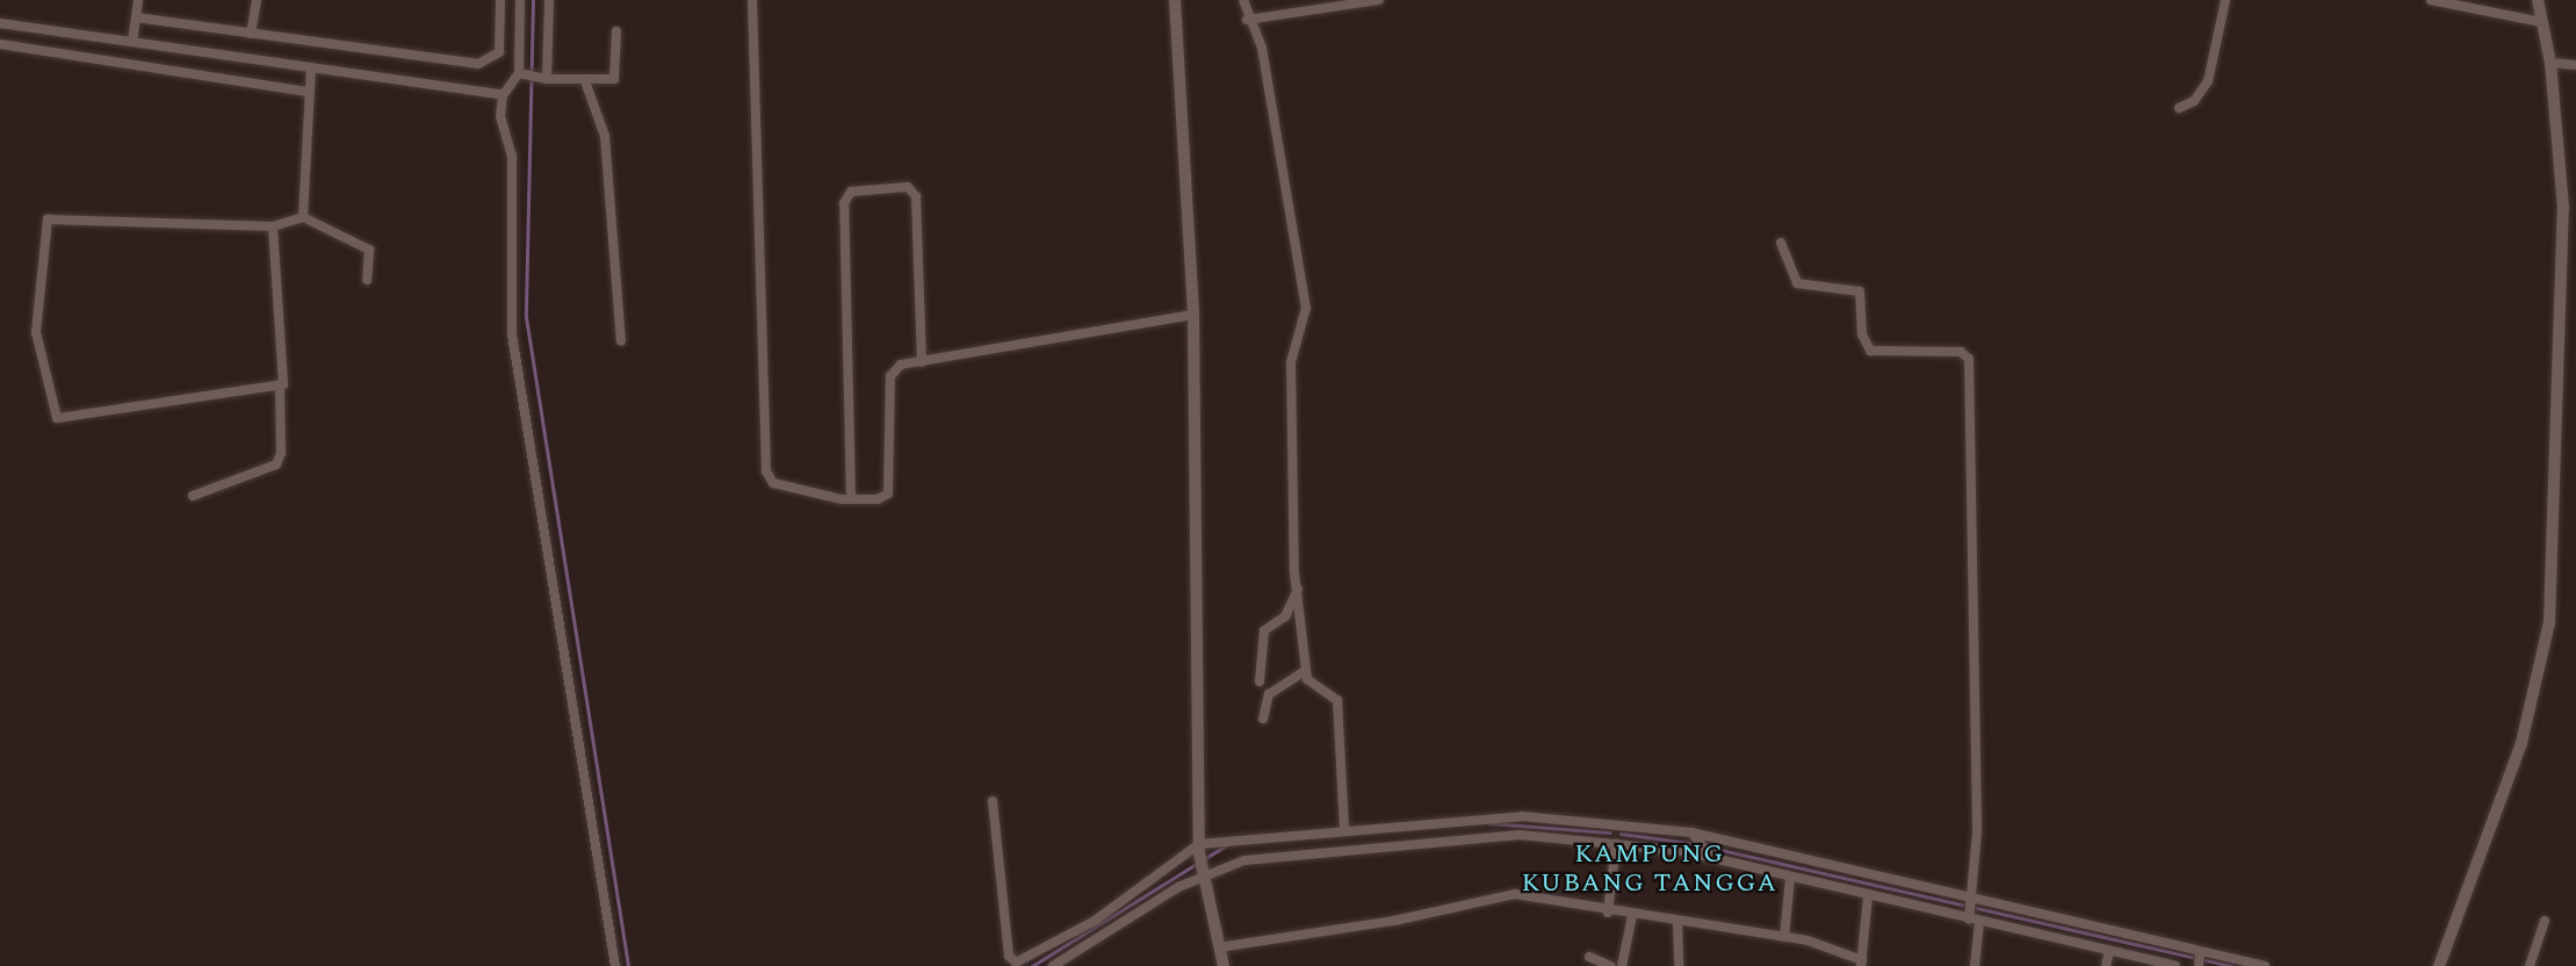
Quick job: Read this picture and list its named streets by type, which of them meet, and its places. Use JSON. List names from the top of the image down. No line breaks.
{"districts":["KAMPUNG KUBANG TANGGA"]}
